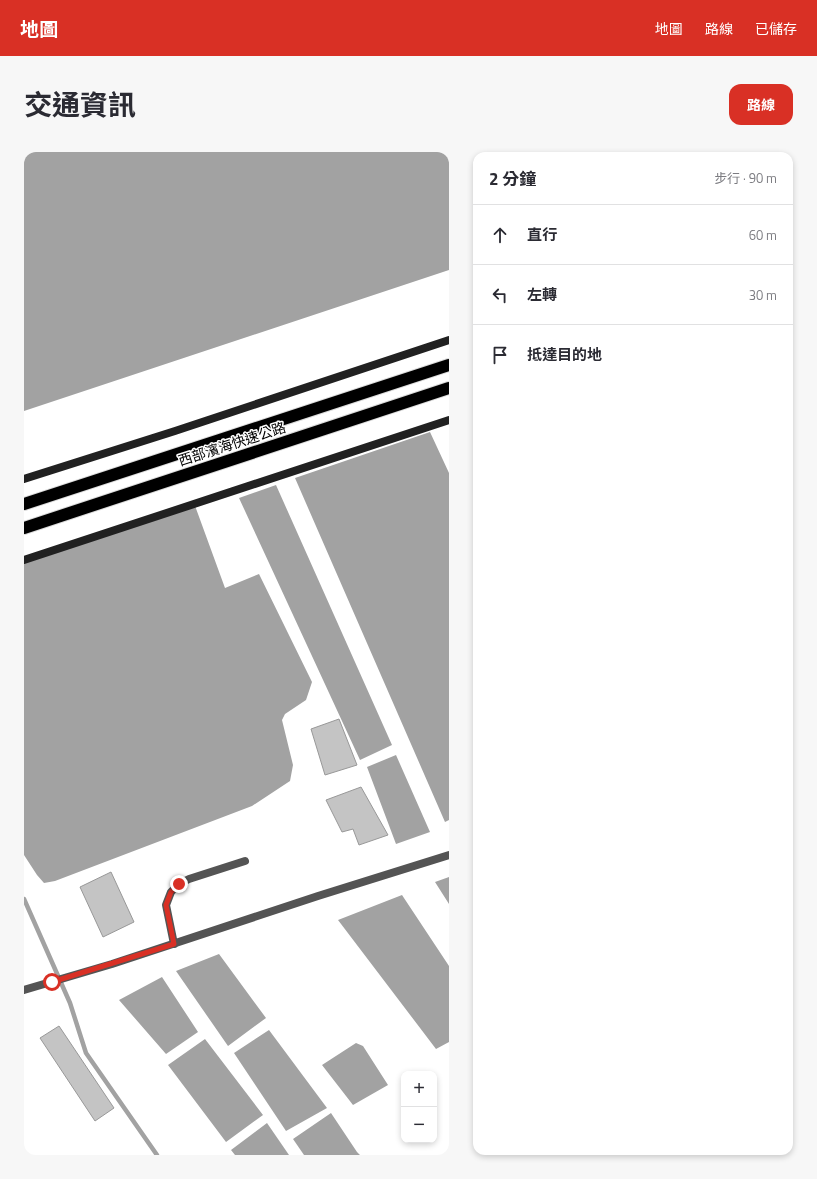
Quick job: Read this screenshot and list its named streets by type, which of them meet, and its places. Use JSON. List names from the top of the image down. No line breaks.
{"streets":{"highway":["西部濱海快速公路"]},"page":{"header":"地圖","nav":["地圖","路線","已儲存"],"title":"交通資訊","buttons":"路線","heading":["2 分鐘","步行 · 90 m"],"list":[["直行","60 m"],["左轉","30 m"],"抵達目的地"],"map_buttons":["+","−"]}}
